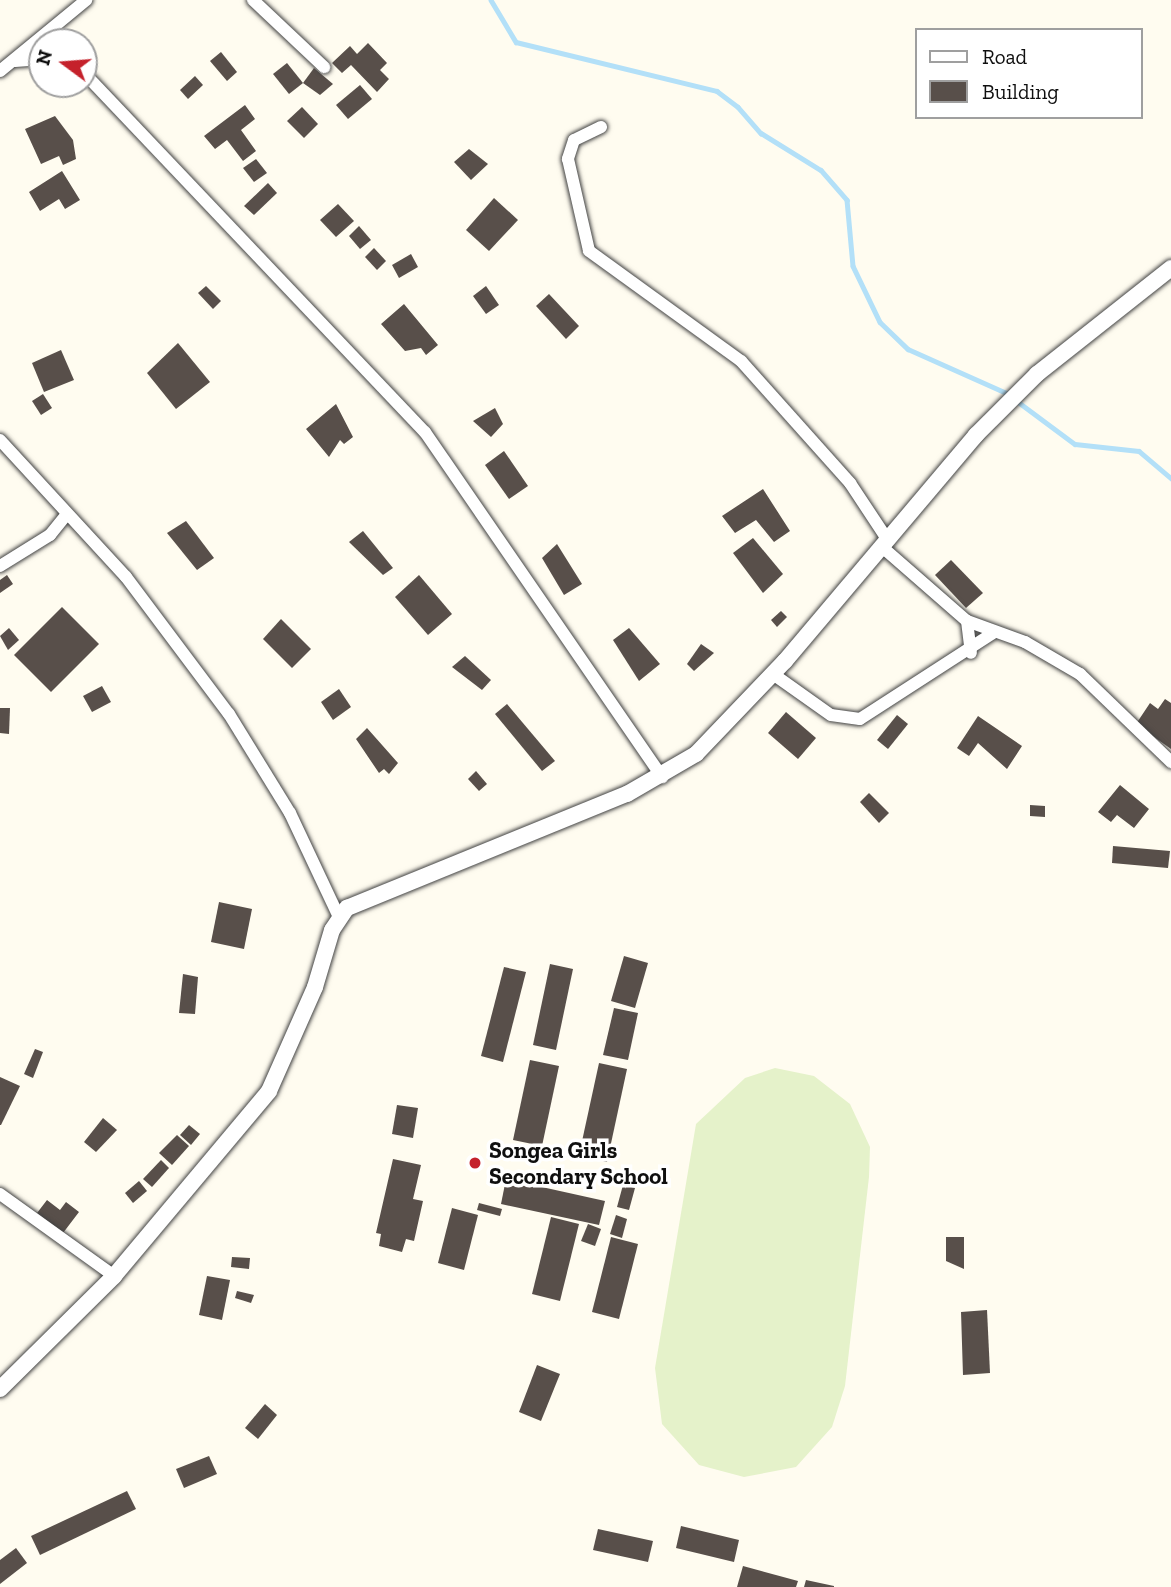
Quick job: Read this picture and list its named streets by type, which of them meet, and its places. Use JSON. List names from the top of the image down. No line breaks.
{"places":["Songea Girls Secondary School"],"legend":["Road","Building"],"north":"left"}
